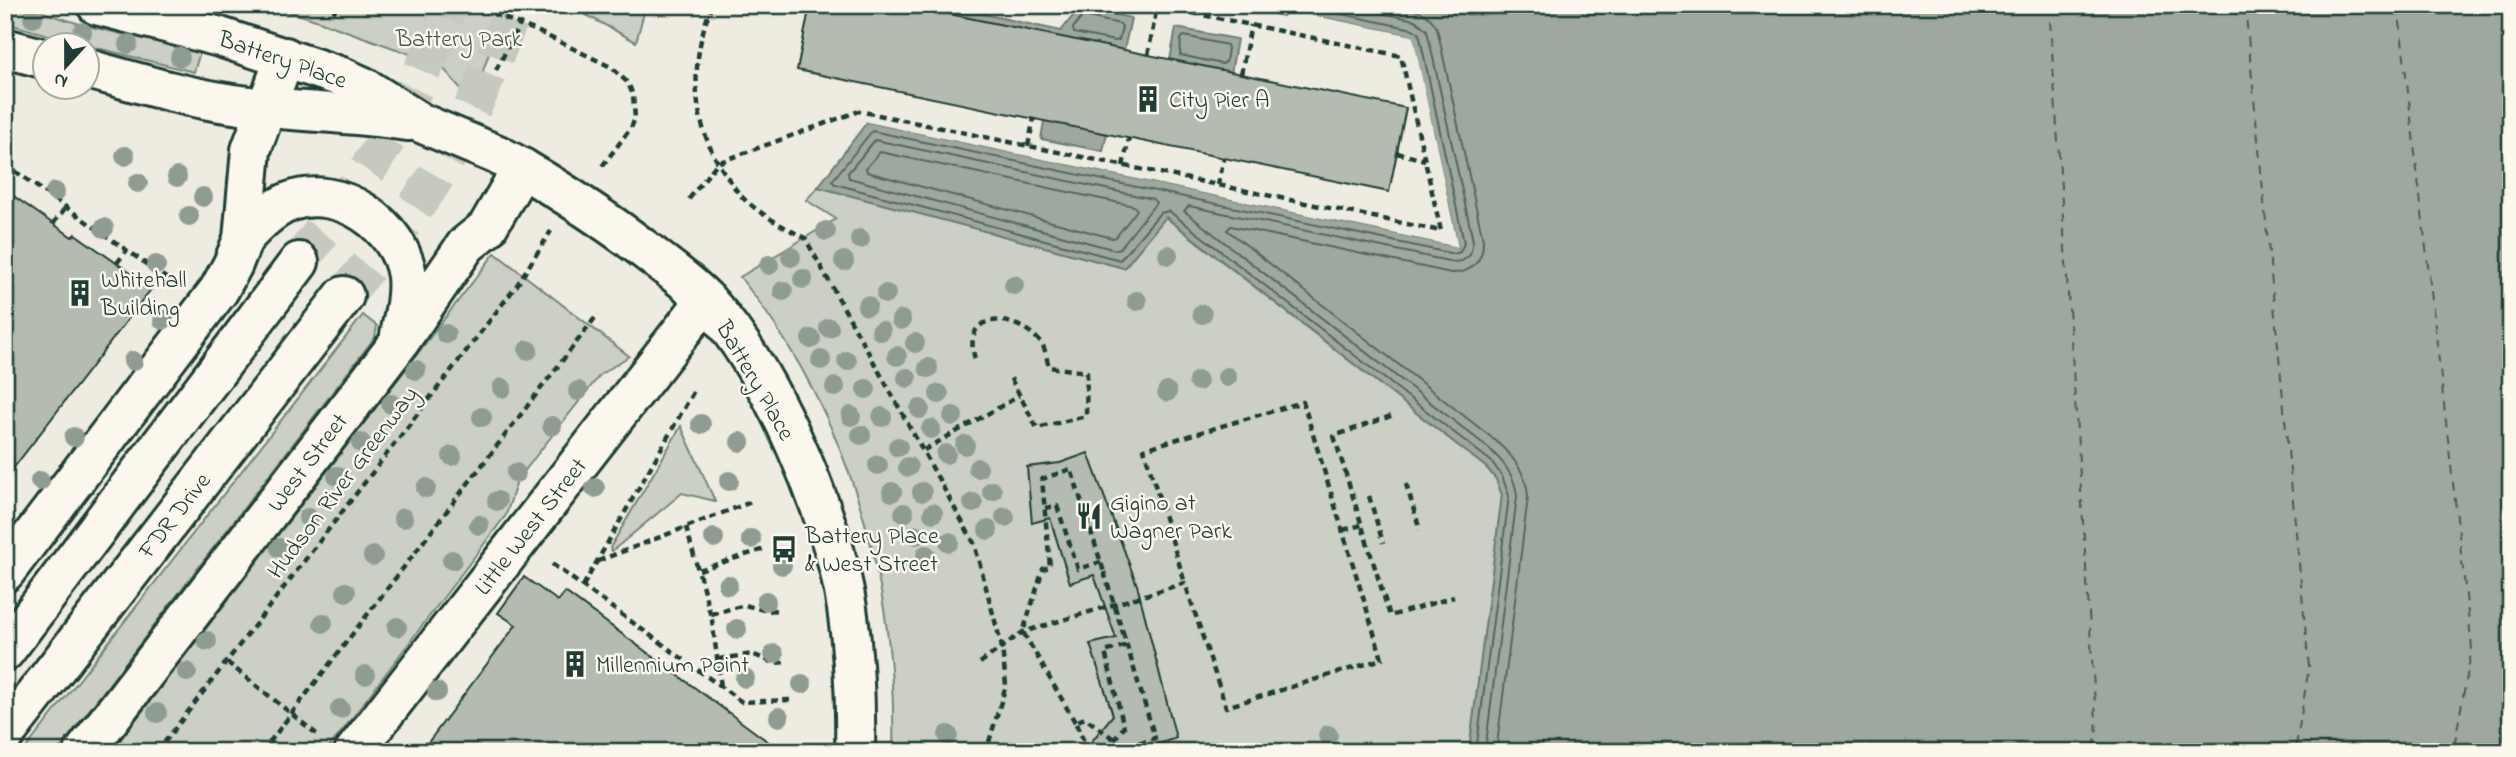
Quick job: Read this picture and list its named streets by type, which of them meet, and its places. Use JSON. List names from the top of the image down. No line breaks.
{"streets":{"main road":["Battery Place","West Street","FDR Drive","Little West Street"],"path":["Hudson River Greenway"]},"crossings":[["Battery Place","West Street"],["Battery Place","Little West Street"]],"parks":["Battery Park"],"places":{"building":["City Pier A","Whitehall Building","Millennium Point"],"restaurant":["Gigino at Wagner Park"],"bus stop":["Battery Place & West Street"]},"north":"bottom"}
